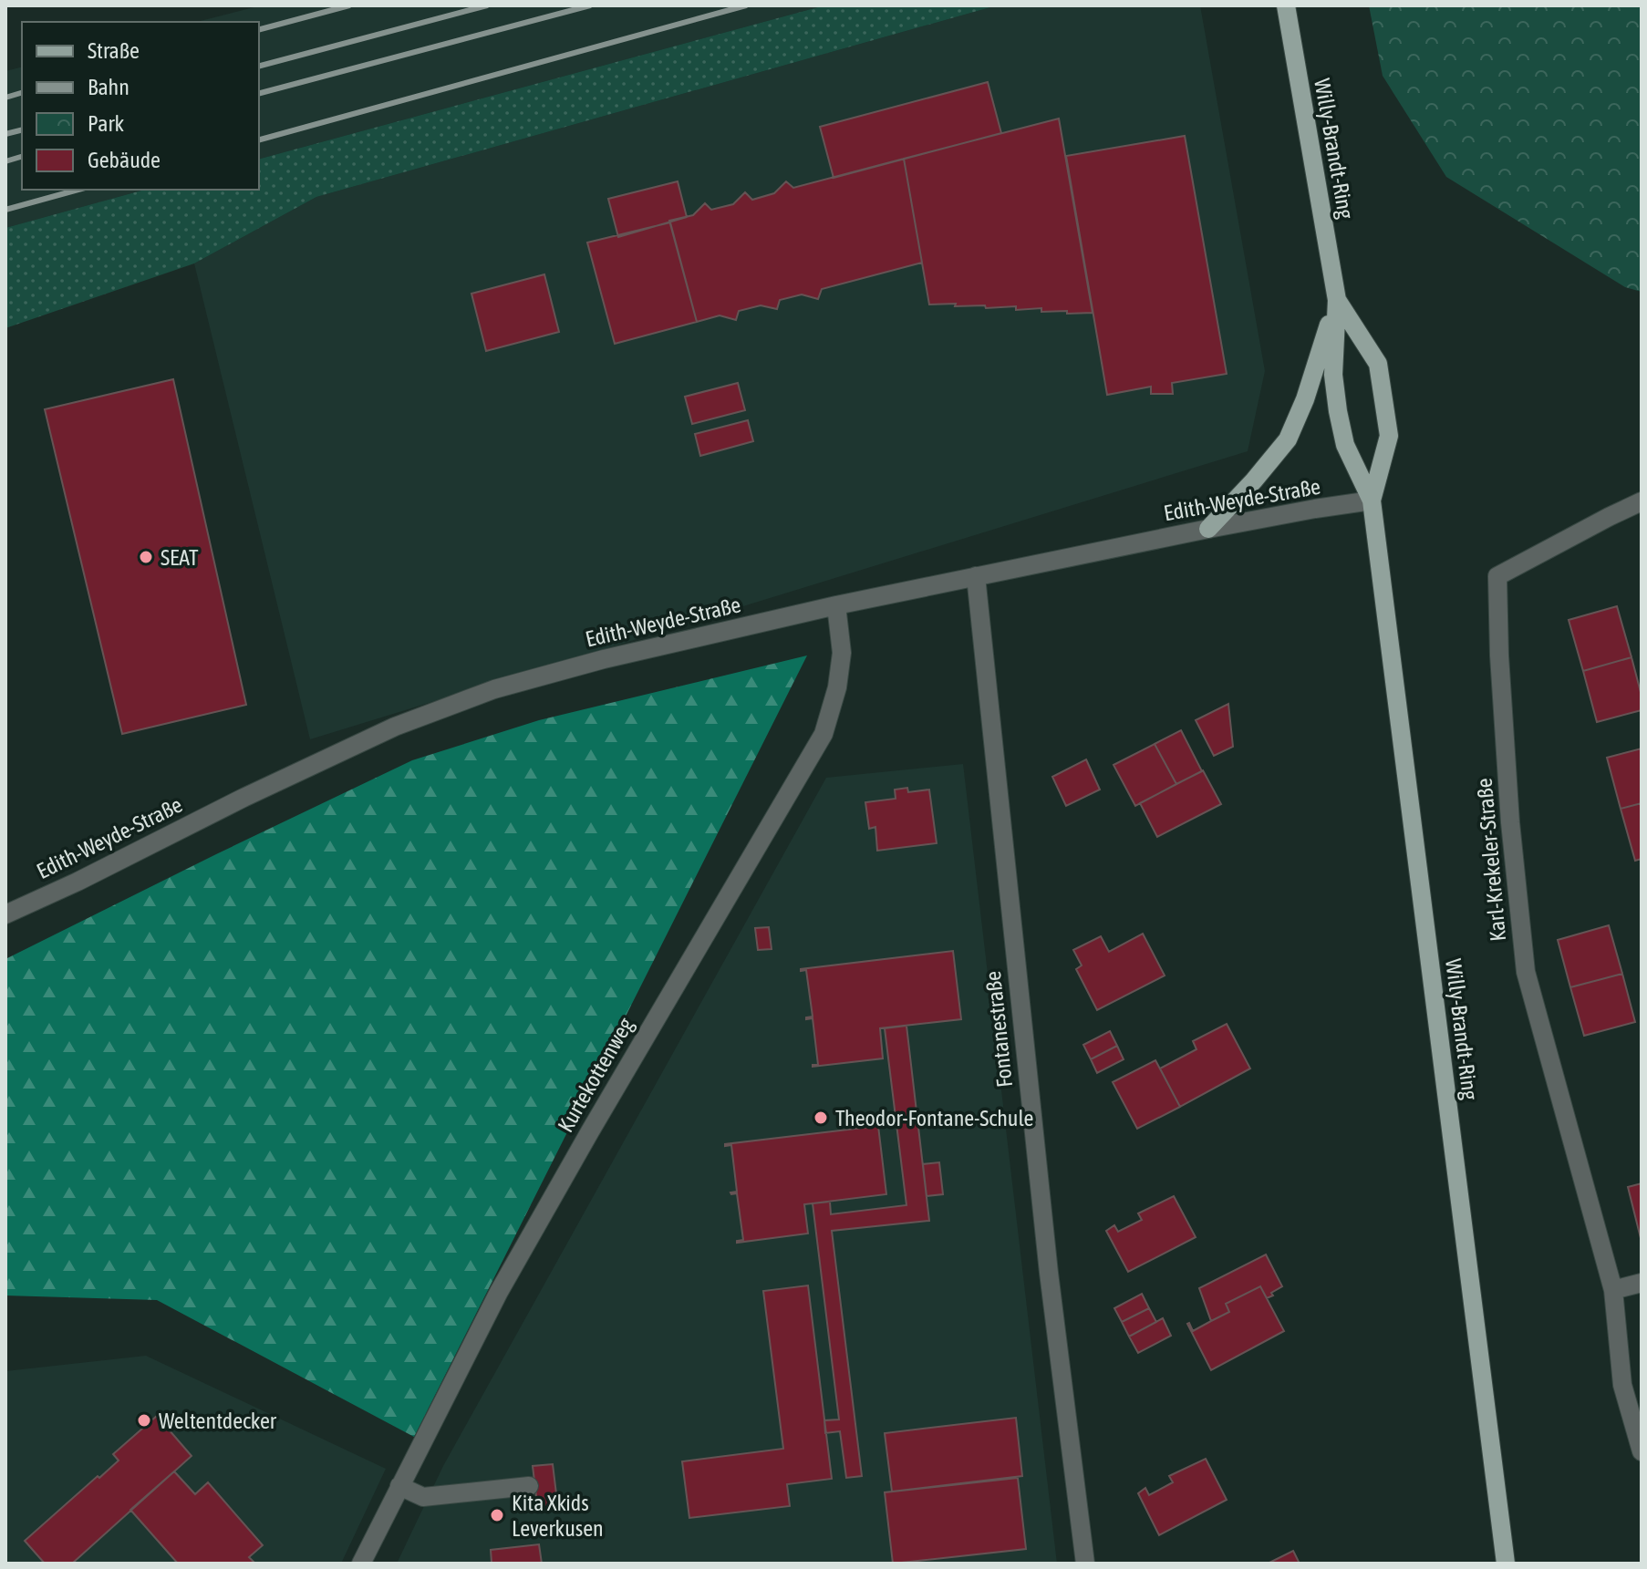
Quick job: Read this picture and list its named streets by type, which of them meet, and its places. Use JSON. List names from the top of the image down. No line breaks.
{"streets":{"main road":["Willy-Brandt-Ring"],"street":["Edith-Weyde-Straße","Karl-Krekeler-Straße","Fontanestraße","Kurtekottenweg"]},"crossings":[["Willy-Brandt-Ring","Edith-Weyde-Straße"],["Edith-Weyde-Straße","Fontanestraße"],["Edith-Weyde-Straße","Kurtekottenweg"]],"places":["SEAT","Theodor-Fontane-Schule","Weltentdecker","Kita Xkids Leverkusen"],"legend":["Straße","Bahn","Park","Gebäude"]}
